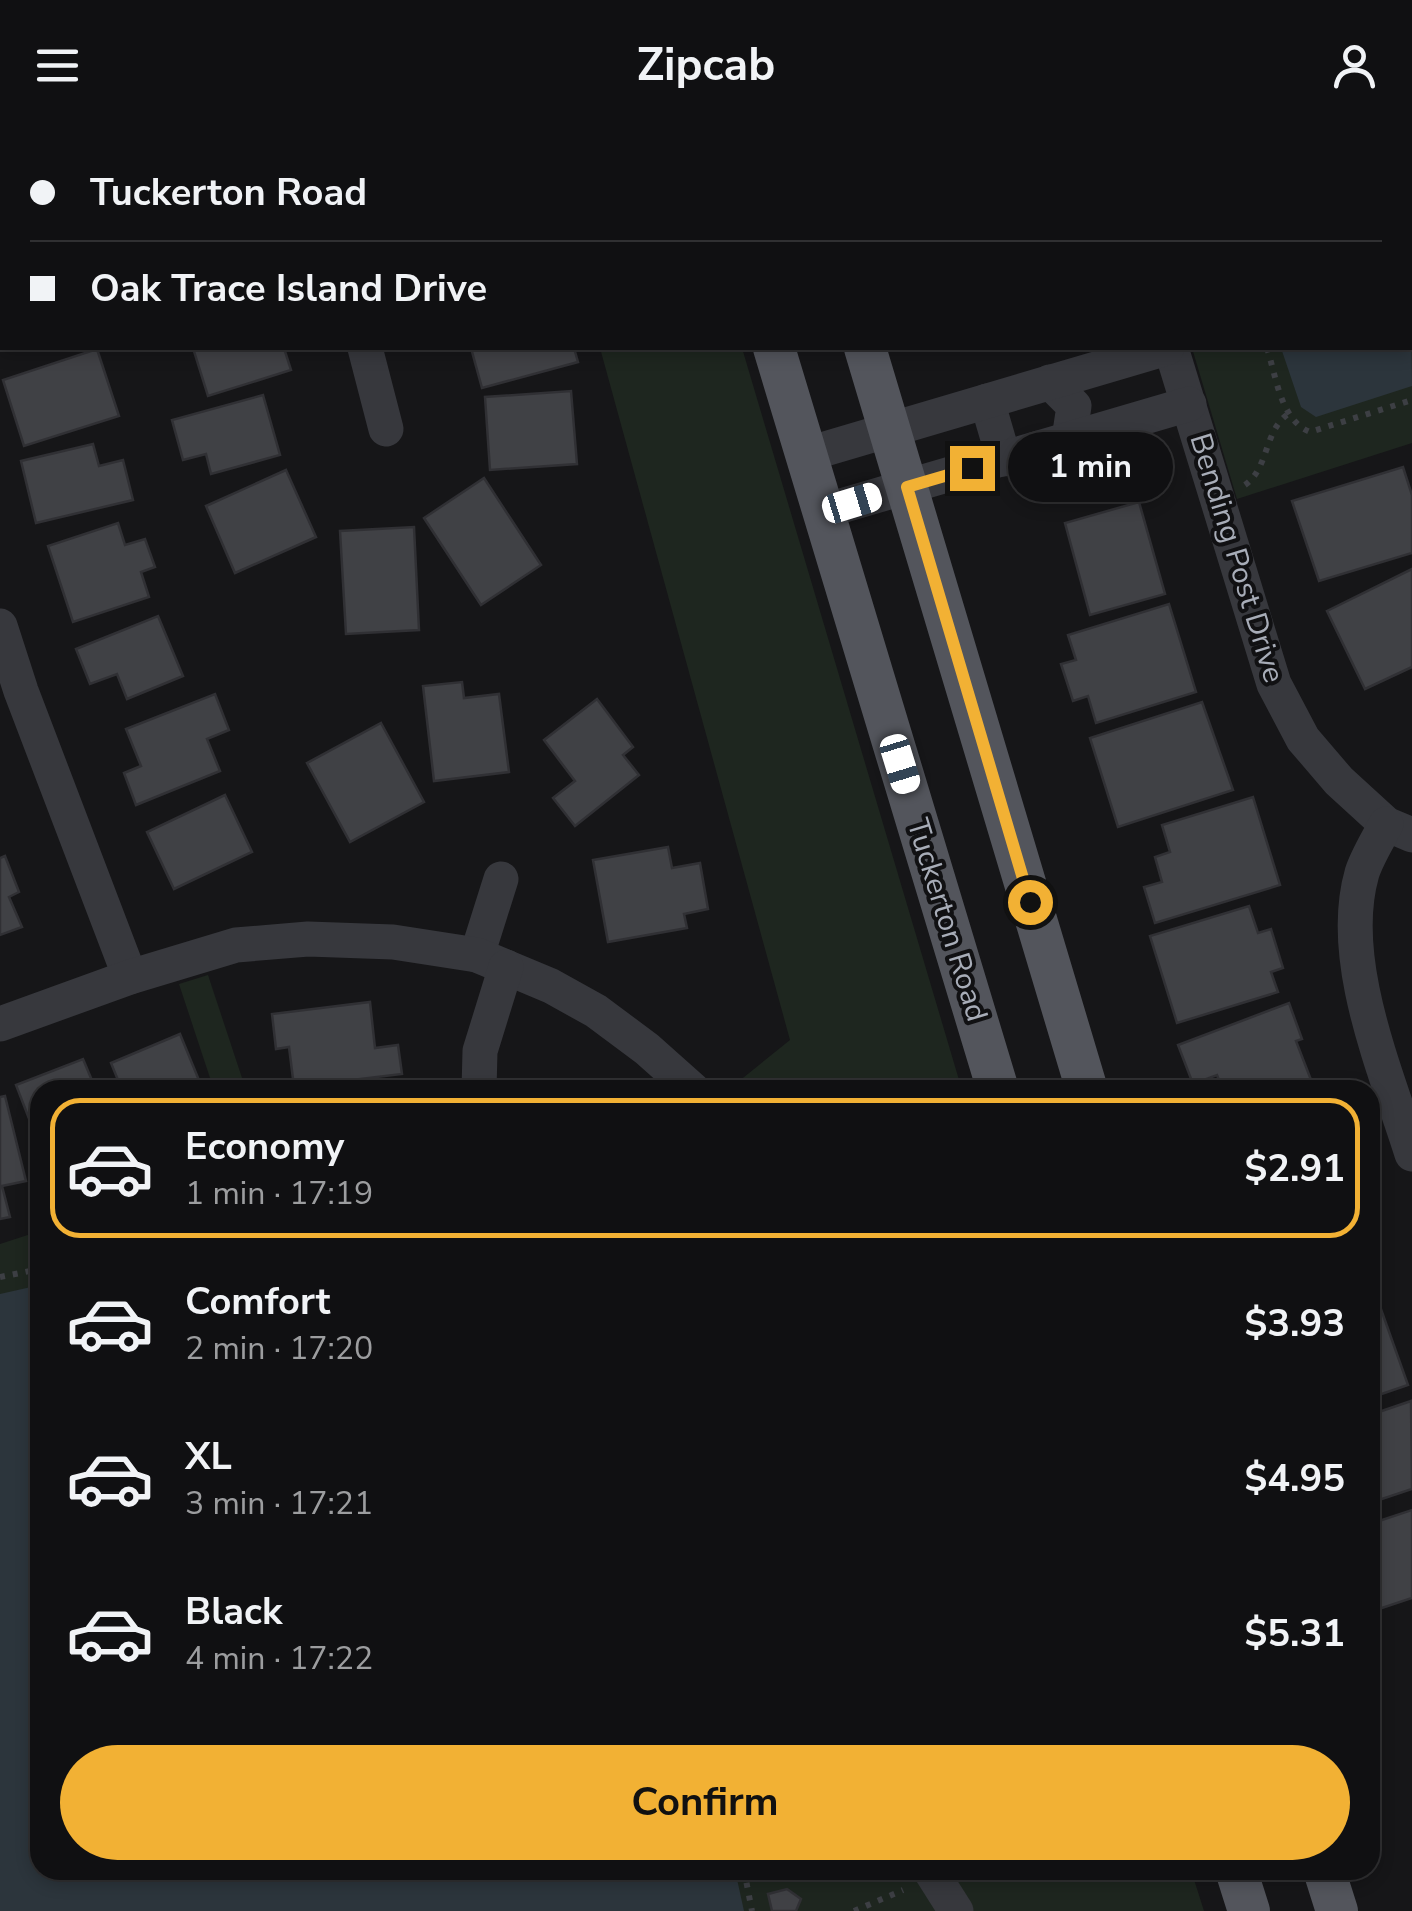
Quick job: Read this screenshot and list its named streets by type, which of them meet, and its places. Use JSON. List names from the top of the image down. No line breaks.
{"streets":{"main road":["Tuckerton Road"],"street":["Bending Post Drive"]},"page":{"header":"Zipcab","banner":["Tuckerton Road","Oak Trace Island Drive"],"bubble":"1 min","list":[{"name":"Economy","note":"1 min · 17:19","value":"$2.91"},{"name":"Comfort","note":"2 min · 17:20","value":"$3.93"},{"name":"XL","note":"3 min · 17:21","value":"$4.95"},{"name":"Black","note":"4 min · 17:22","value":"$5.31"}],"buttons":"Confirm"}}
